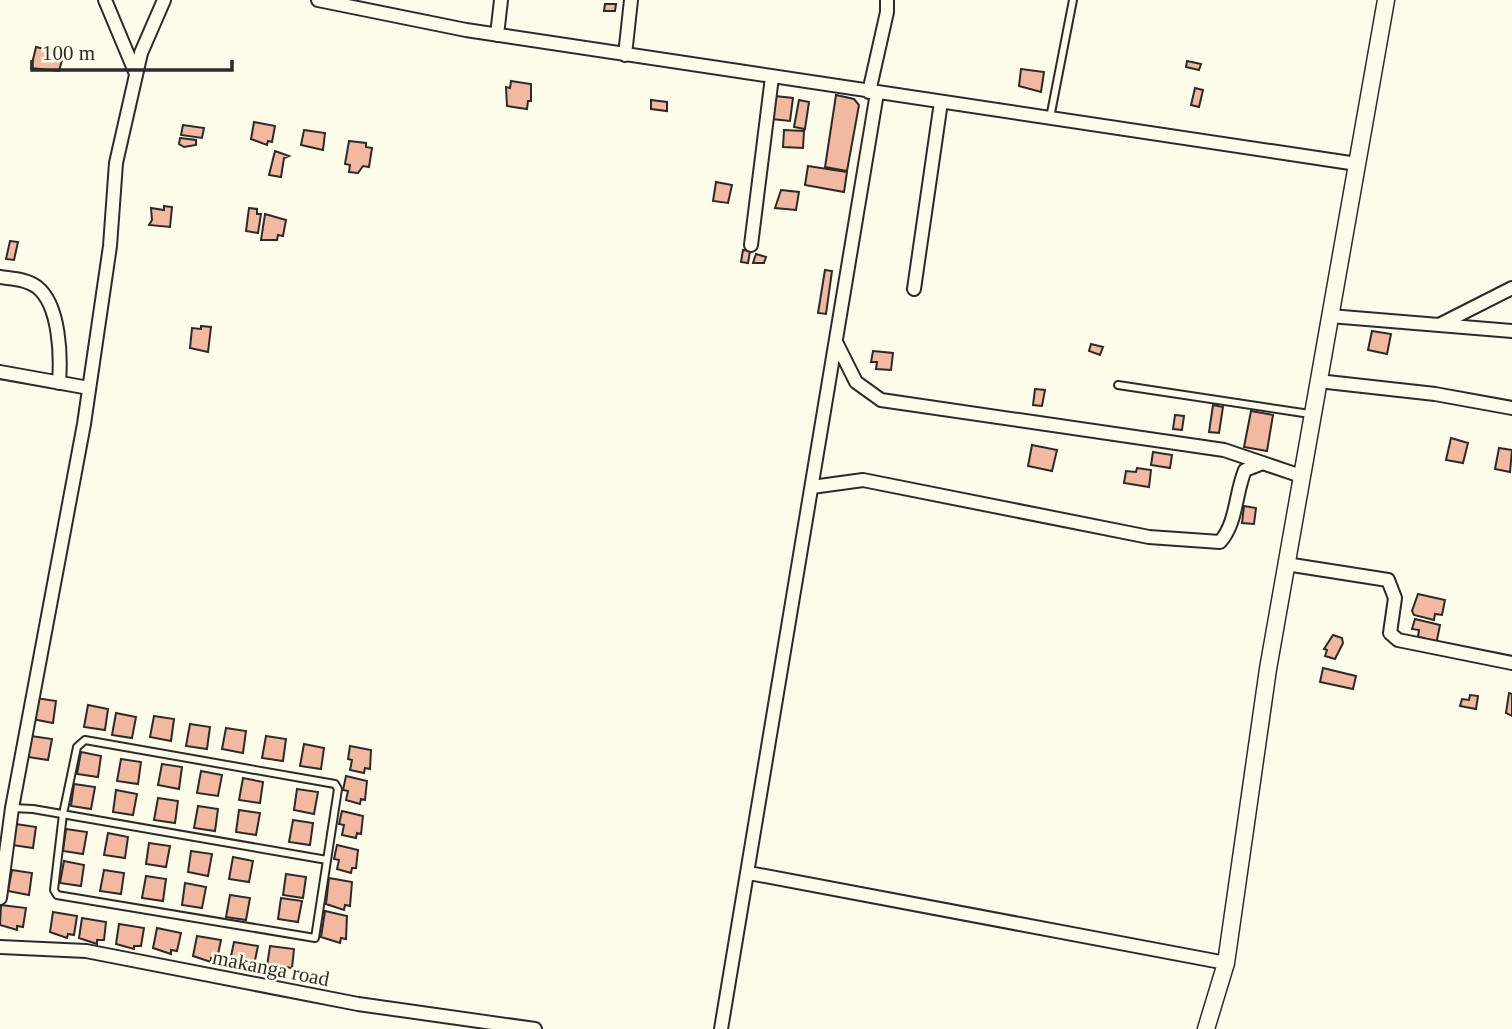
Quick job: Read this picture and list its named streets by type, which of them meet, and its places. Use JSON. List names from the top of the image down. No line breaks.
{"streets":{"street":["makanga road"]},"scale_bar":"100 m"}
